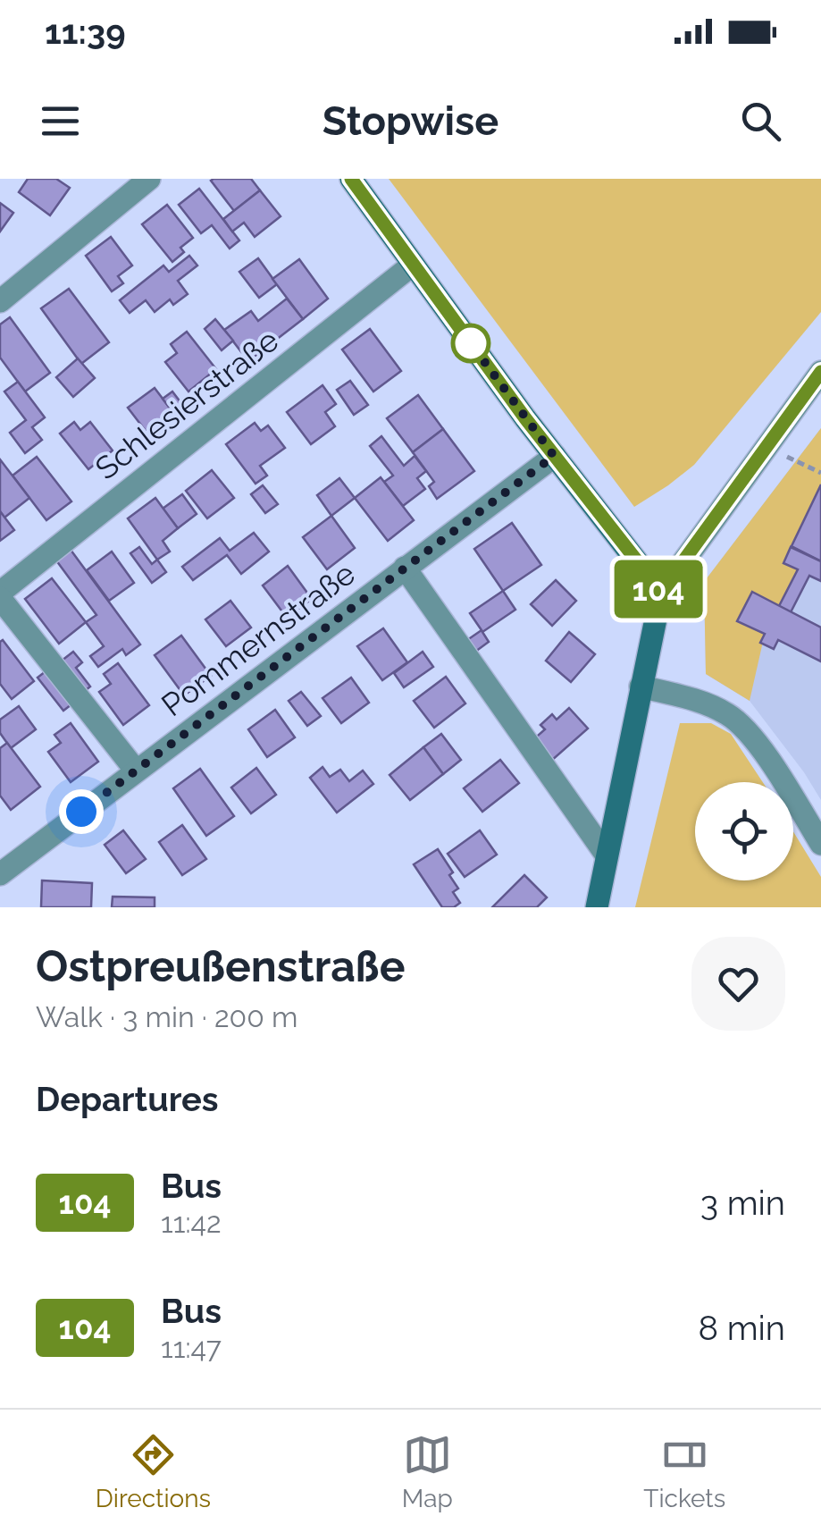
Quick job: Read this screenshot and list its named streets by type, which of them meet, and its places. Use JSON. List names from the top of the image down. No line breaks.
{"streets":{"street":["Schlesierstraße","Pommernstraße"]},"lines":["bus line 104"],"page":{"status":"11:39","header":"Stopwise","on_map":"104","heading":[["Ostpreußenstraße","Walk · 3 min · 200 m"],"Departures"],"list":[{"mark":"104","name":"Bus","note":"11:42","value":"3 min"},{"mark":"104","name":"Bus","note":"11:47","value":"8 min"}],"tabs":["Directions","Map","Tickets"]}}
